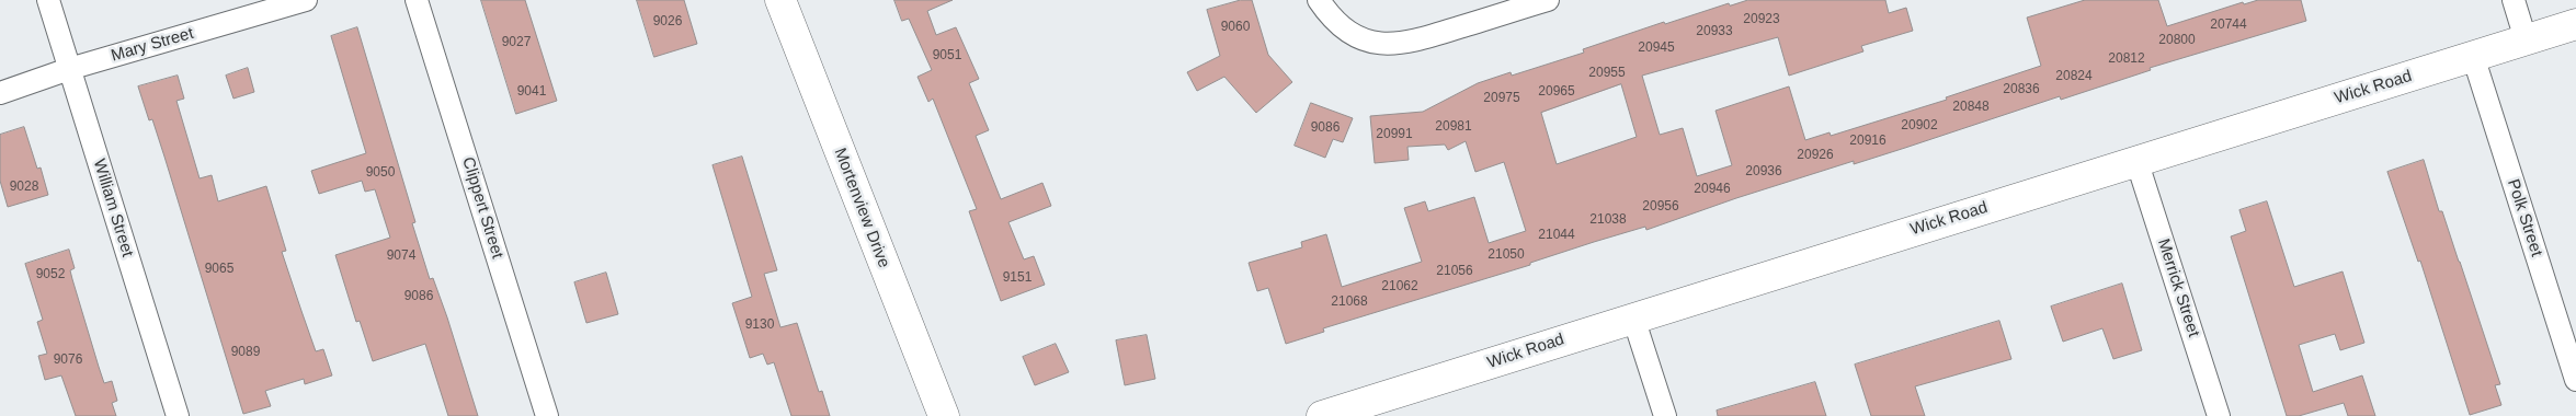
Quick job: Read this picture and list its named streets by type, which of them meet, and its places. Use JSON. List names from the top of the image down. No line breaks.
{"streets":{"street":["Mary Street","Wick Road","William Street","Clippert Street","Mortenview Drive","Polk Street","Merrick Street"]},"crossings":[["Mary Street","William Street"],["Wick Road","Polk Street"],["Wick Road","Merrick Street"]],"house_numbers":["20923","9026","20744","9060","20933","20800","9027","20945","9051","20812","20955","20824","20836","9041","20965","20975","20848","20902","20981","9086","20991","20916","20926","20936","9050","9028","20946","20956","21038","21044","21050","9074","9065","21056","9052","9151","21062","9086","21068","9130","9089","9076"]}
